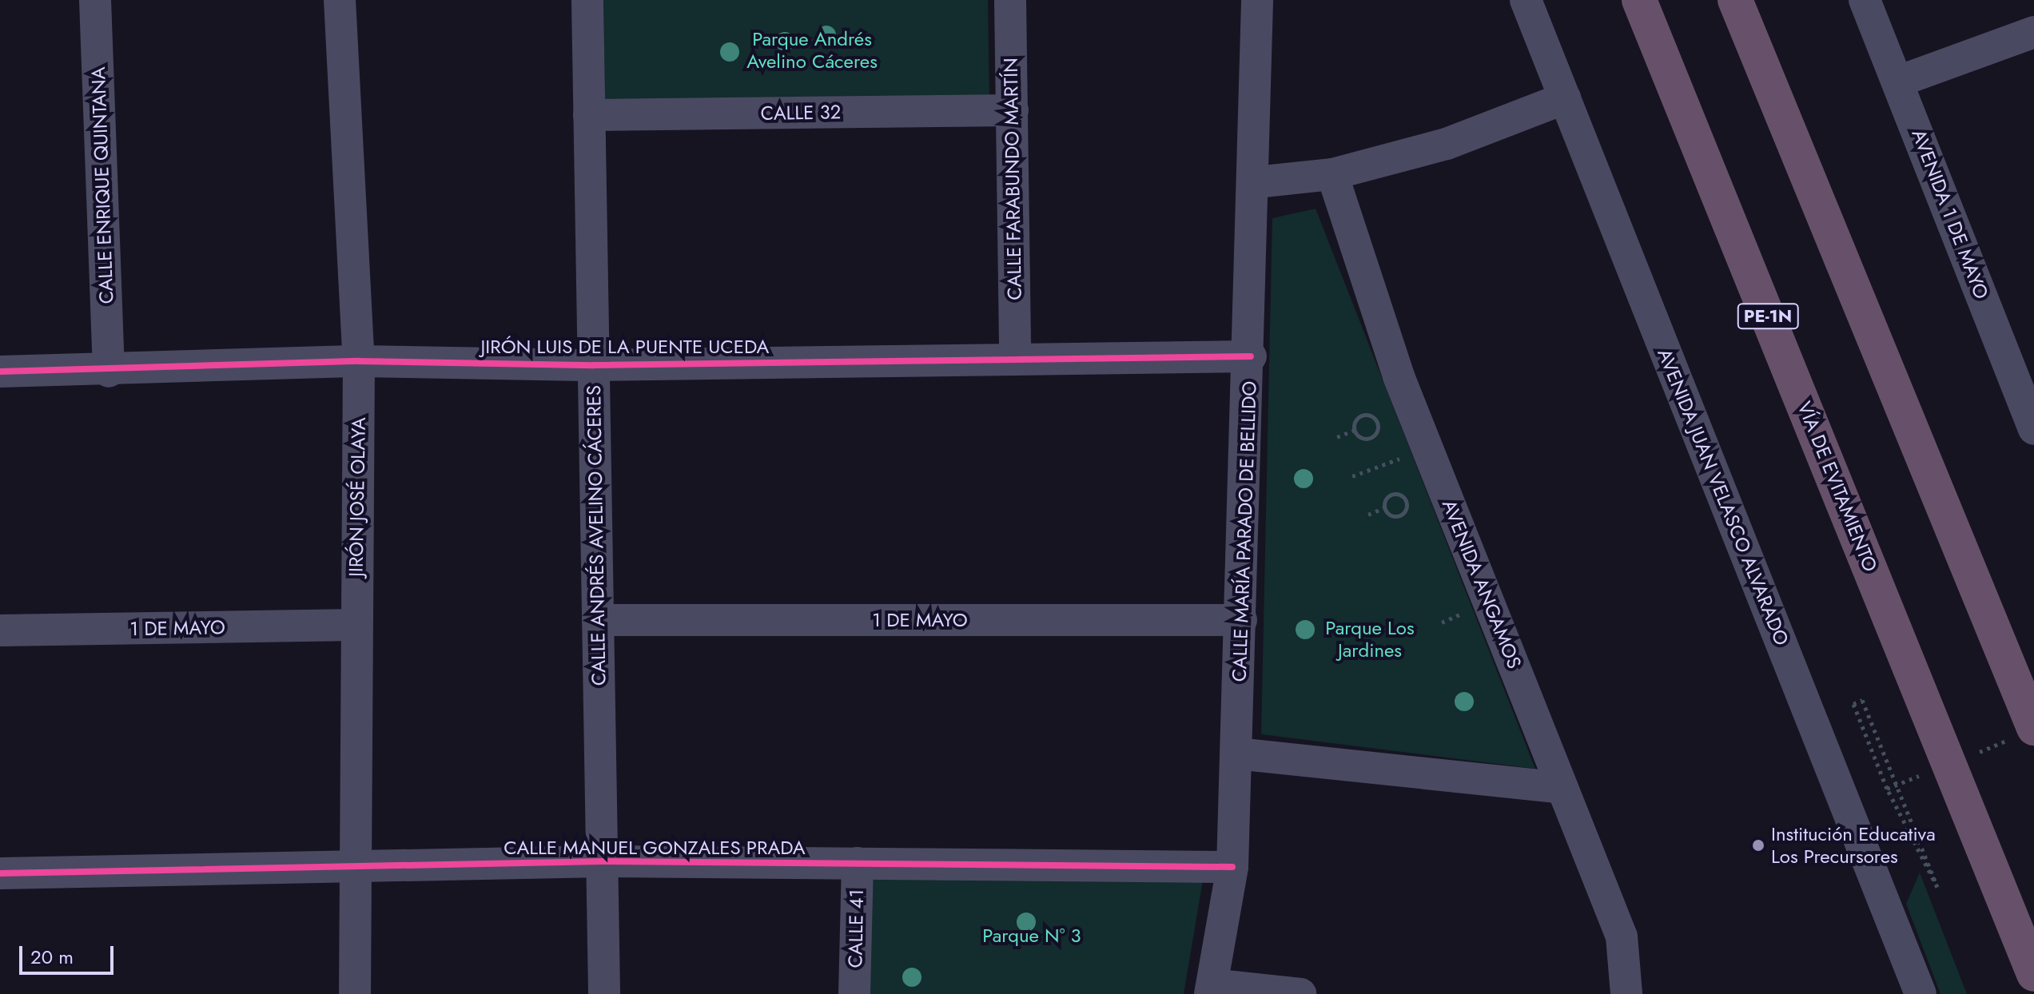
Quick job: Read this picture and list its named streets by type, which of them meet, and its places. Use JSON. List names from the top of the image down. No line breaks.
{"streets":{"highway":["PE-1N","VÍA DE EVITAMIENTO"],"street":["CALLE 32","CALLE FARABUNDO MARTÍN","CALLE ENRIQUE QUINTANA","AVENIDA 1 DE MAYO","JIRÓN LUIS DE LA PUENTE UCEDA","JIRÓN JOSÉ OLAYA","AVENIDA JUAN VELASCO ALVARADO","CALLE MARÍA PARADO DE BELLIDO","CALLE ANDRÉS AVELINO CÁCERES","AVENIDA ANGAMOS","1 DE MAYO","CALLE MANUEL GONZALES PRADA","CALLE 41"]},"crossings":[["CALLE 32","CALLE FARABUNDO MARTÍN"],["CALLE 32","CALLE ANDRÉS AVELINO CÁCERES"],["CALLE FARABUNDO MARTÍN","JIRÓN LUIS DE LA PUENTE UCEDA"],["CALLE ENRIQUE QUINTANA","JIRÓN LUIS DE LA PUENTE UCEDA"],["JIRÓN LUIS DE LA PUENTE UCEDA","JIRÓN JOSÉ OLAYA"],["JIRÓN LUIS DE LA PUENTE UCEDA","CALLE MARÍA PARADO DE BELLIDO"],["JIRÓN LUIS DE LA PUENTE UCEDA","CALLE ANDRÉS AVELINO CÁCERES"],["JIRÓN JOSÉ OLAYA","1 DE MAYO"],["JIRÓN JOSÉ OLAYA","CALLE MANUEL GONZALES PRADA"],["CALLE MARÍA PARADO DE BELLIDO","1 DE MAYO"],["CALLE MARÍA PARADO DE BELLIDO","CALLE MANUEL GONZALES PRADA"],["CALLE ANDRÉS AVELINO CÁCERES","1 DE MAYO"],["CALLE ANDRÉS AVELINO CÁCERES","CALLE MANUEL GONZALES PRADA"],["CALLE MANUEL GONZALES PRADA","CALLE 41"]],"parks":["Parque Andrés Avelino Cáceres","Parque Los Jardines","Parque Nº 3"],"places":["Institución Educativa Los Precursores"],"scale_bar":"20 m"}
